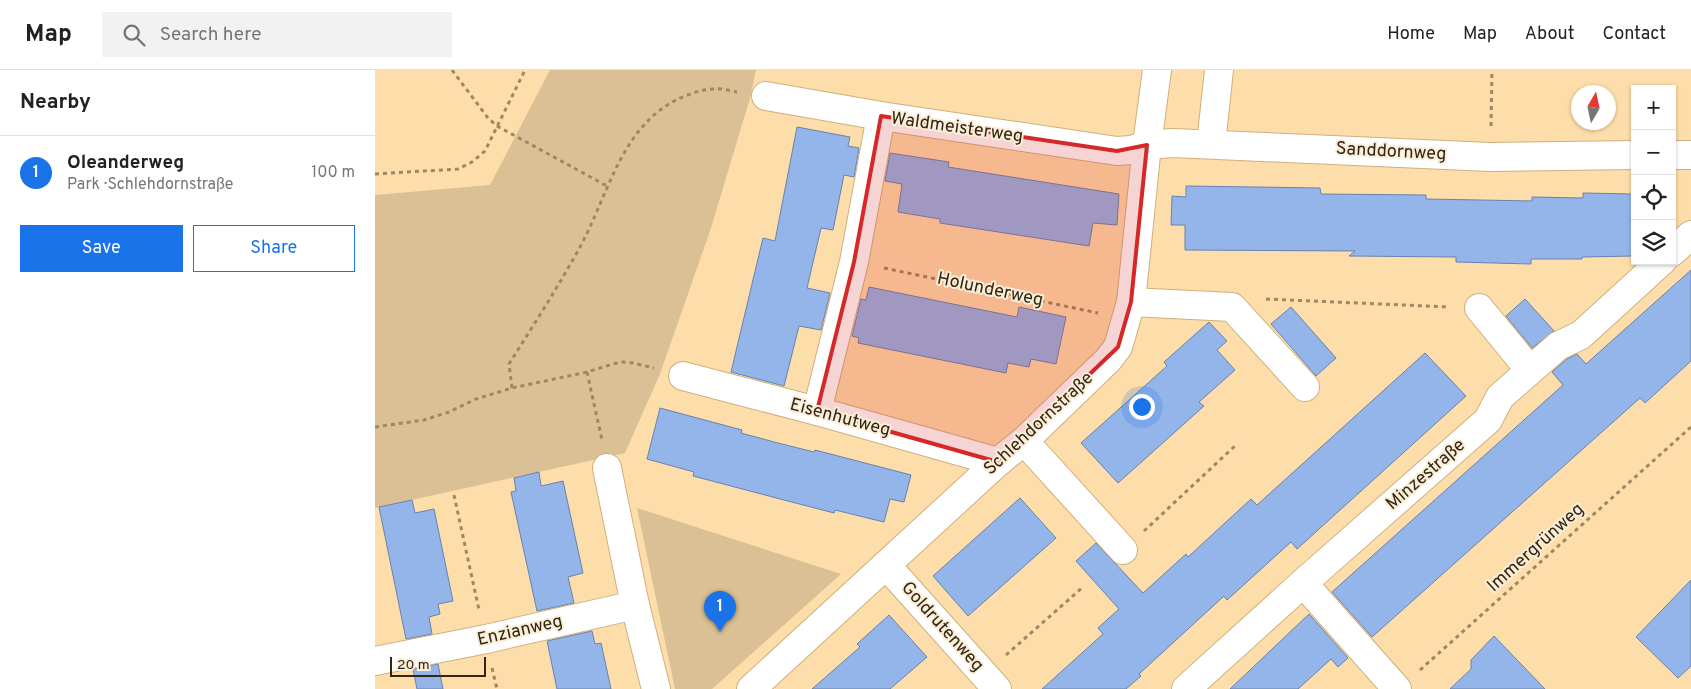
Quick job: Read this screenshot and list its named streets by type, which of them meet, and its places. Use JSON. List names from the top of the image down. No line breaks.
{"streets":{"street":["Waldmeisterweg","Sanddornweg","Eisenhutweg","Schlehdornstraße","Minzestraße","Goldrutenweg","Enzianweg"],"path":["Holunderweg","Immergrünweg"]},"crossings":[["Waldmeisterweg","Sanddornweg"],["Waldmeisterweg","Schlehdornstraße"],["Sanddornweg","Schlehdornstraße"],["Holunderweg","Schlehdornstraße"],["Eisenhutweg","Schlehdornstraße"],["Schlehdornstraße","Goldrutenweg"]],"scale_bar":"20 m","north":"top","page":{"header":"Map","search":"Search here","nav":["Home","Map","About","Contact"],"heading":"Nearby","map_buttons":["+","−"],"list":[{"mark":"1","name":"Oleanderweg","note":"Park · Schlehdornstraße","value":"100 m"}],"buttons":["Save","Share"],"pins":"1","scale":"20 m"}}
